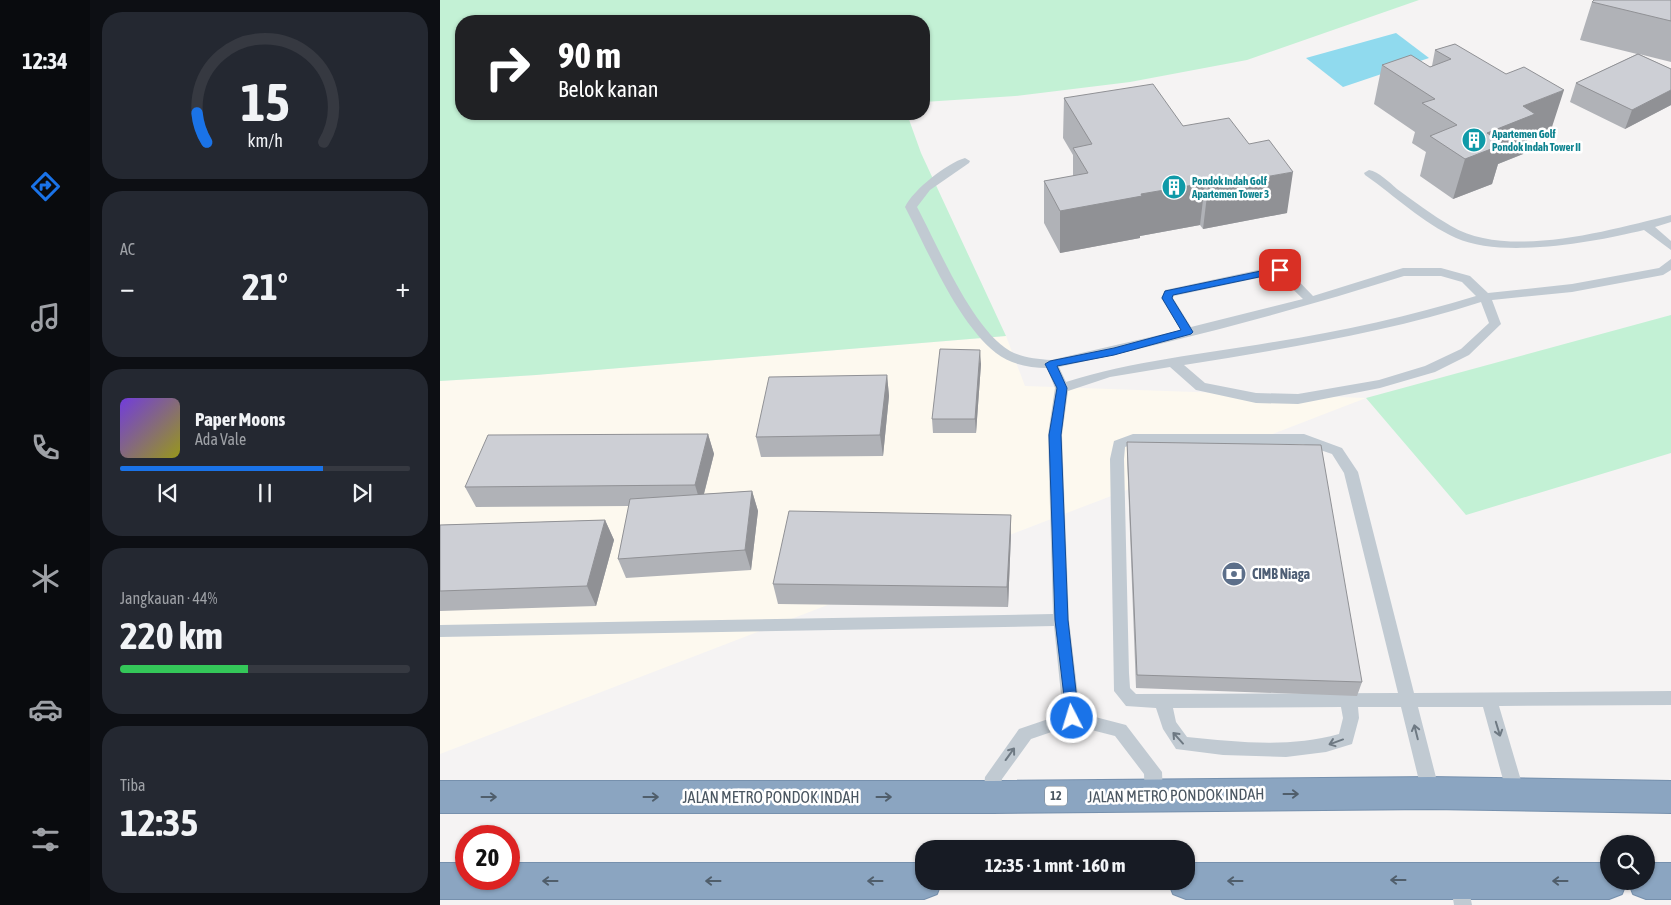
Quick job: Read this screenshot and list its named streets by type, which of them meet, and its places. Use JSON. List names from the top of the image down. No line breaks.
{"streets":{"highway":["JALAN METRO PONDOK INDAH","12"]},"places":{"building":["Apartemen Golf Pondok Indah Tower II","Pondok Indah Golf Apartemen Tower 3"],"bank":["CIMB Niaga"]},"page":{"tabs":"12:34","turn":["90 m","Belok kanan"],"tile":["AC",["Jangkauan · 44%","220 km"],["Tiba","12:35"]],"heat":["−","21°","+"],"song":["Paper Moons","Ada Vale"],"limit":"20","trip":"12:35 · 1 mnt · 160 m","gauge":["15","km/h"]}}
